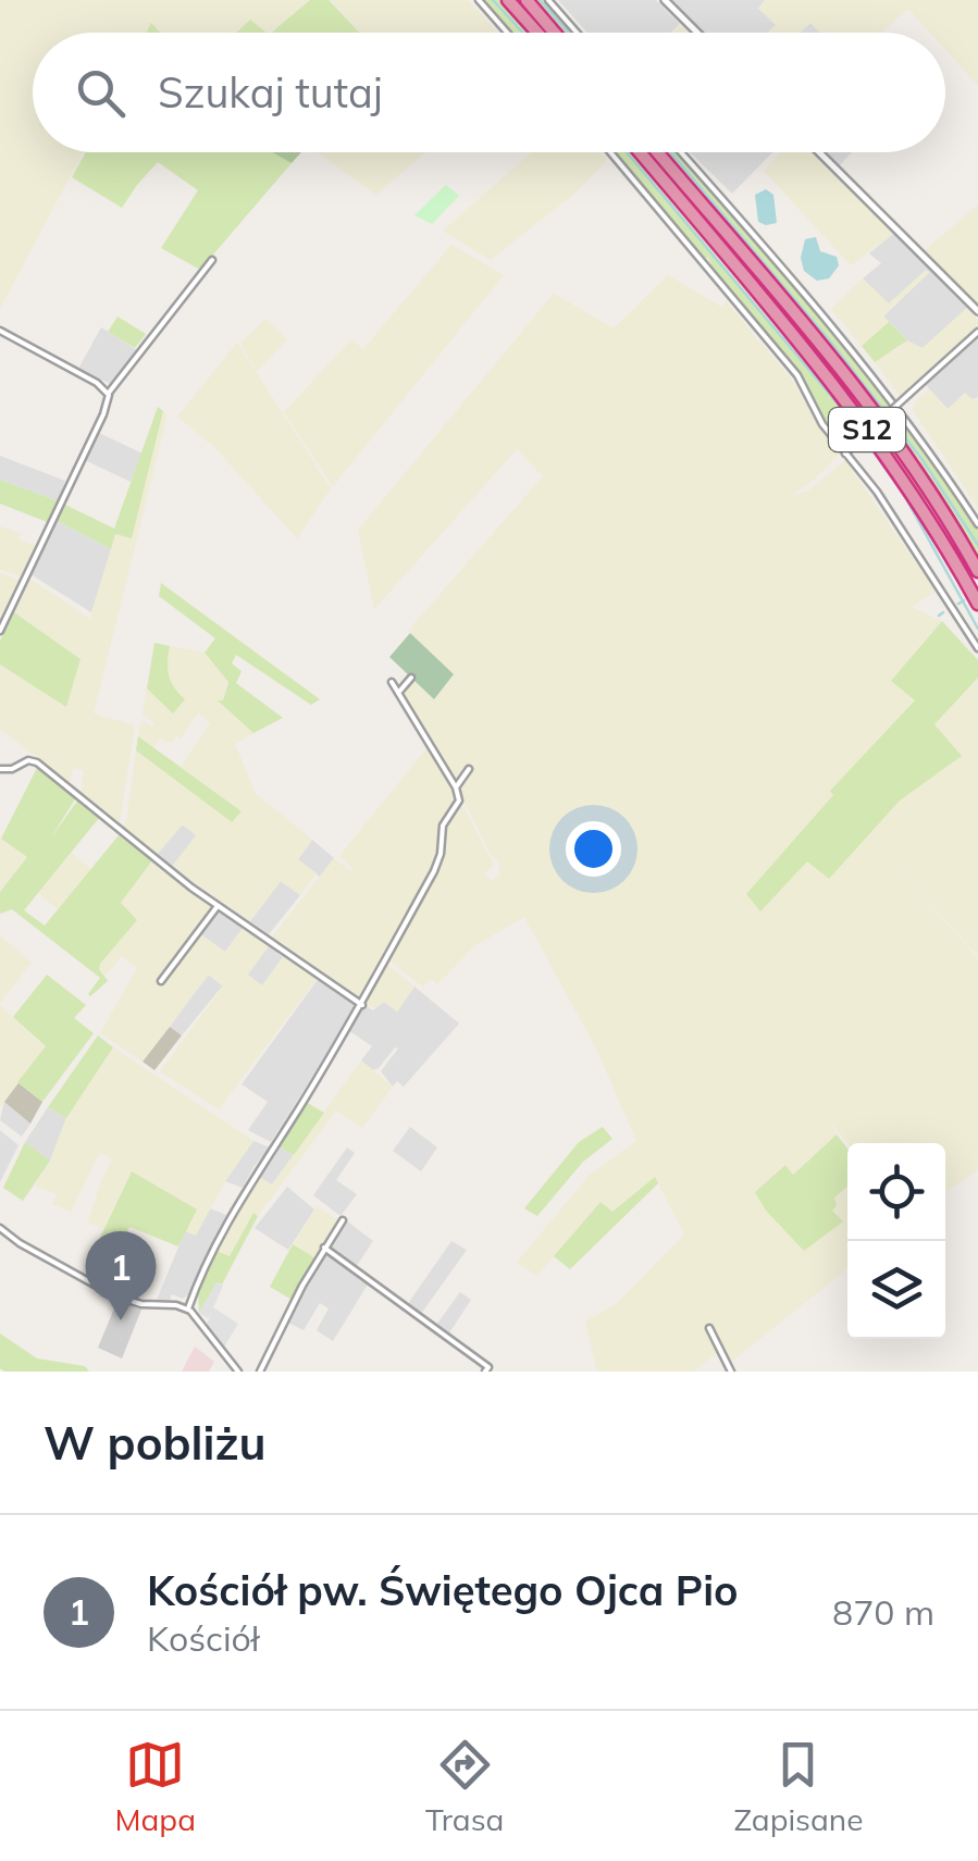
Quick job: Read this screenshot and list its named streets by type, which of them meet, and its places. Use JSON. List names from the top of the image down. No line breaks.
{"streets":{"highway":["S12"]},"page":{"search":"Szukaj tutaj","pins":"1","heading":"W pobliżu","list":[{"mark":"1","name":"Kościół pw. Świętego Ojca Pio","note":"Kościół","value":"870 m"}],"nav":["Mapa","Trasa","Zapisane"]}}
